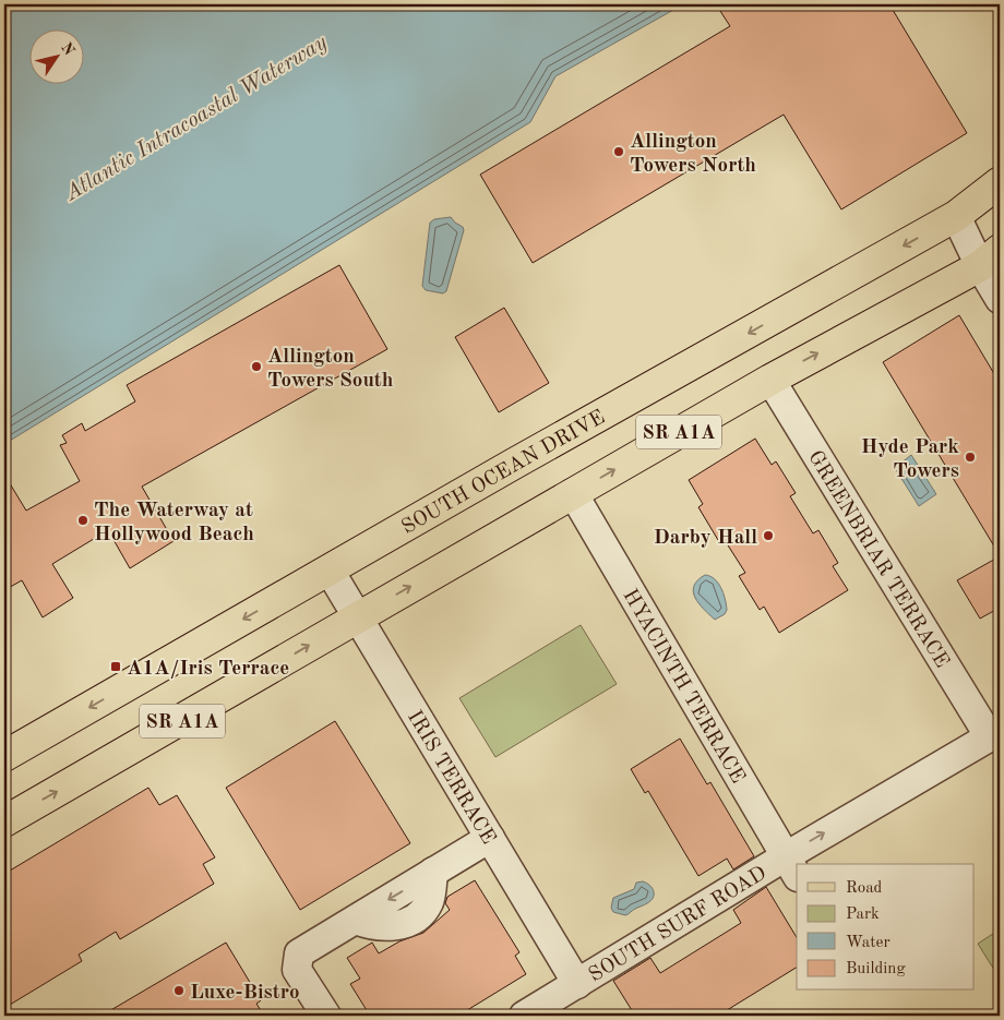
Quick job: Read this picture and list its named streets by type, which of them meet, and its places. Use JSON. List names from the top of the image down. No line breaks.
{"streets":{"main road":["SR A1A","SOUTH OCEAN DRIVE"],"street":["GREENBRIAR TERRACE","HYACINTH TERRACE","IRIS TERRACE","SOUTH SURF ROAD"]},"crossings":[["SR A1A","GREENBRIAR TERRACE"],["SR A1A","HYACINTH TERRACE"],["SR A1A","IRIS TERRACE"],["SOUTH OCEAN DRIVE","IRIS TERRACE"],["GREENBRIAR TERRACE","SOUTH SURF ROAD"],["HYACINTH TERRACE","SOUTH SURF ROAD"],["IRIS TERRACE","SOUTH SURF ROAD"]],"one_way":["SOUTH SURF ROAD"],"water":["Atlantic Intracoastal Waterway"],"places":{"other":["Allington Towers North","Allington Towers South","Hyde Park Towers","The Waterway at Hollywood Beach","Darby Hall","Luxe-Bistro"],"transit":["A1A/Iris Terrace"]},"legend":["Road","Park","Water","Building"],"north":"top right"}
